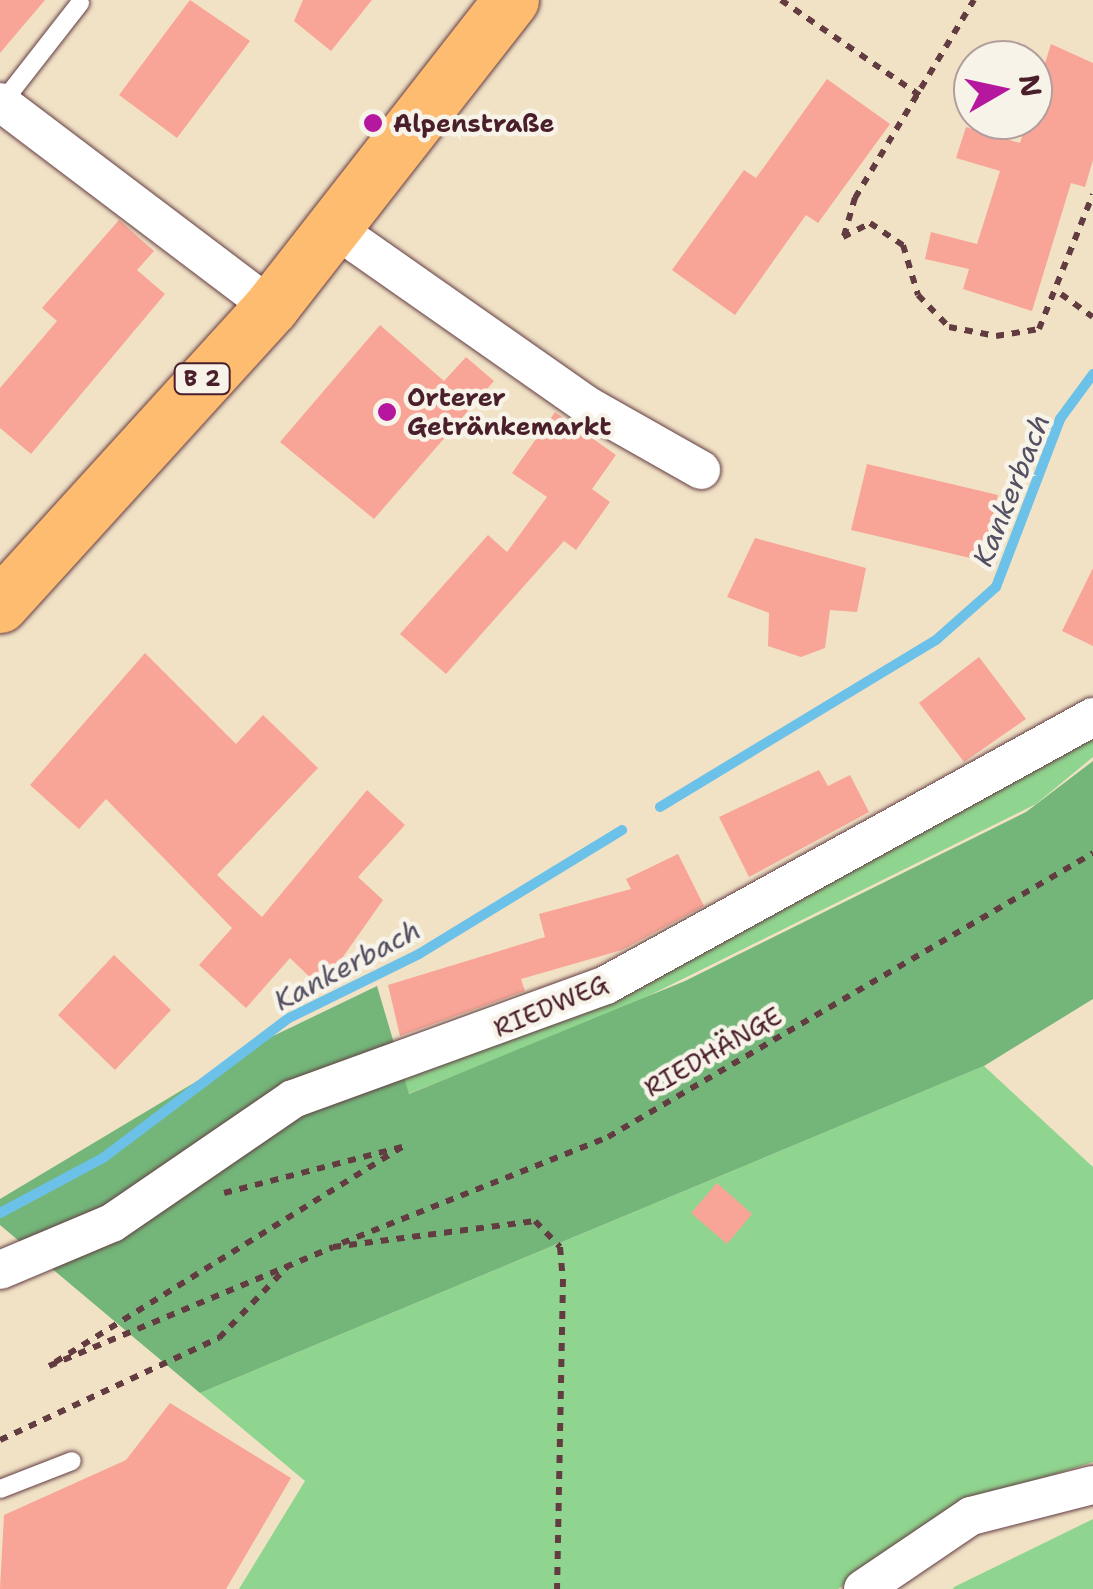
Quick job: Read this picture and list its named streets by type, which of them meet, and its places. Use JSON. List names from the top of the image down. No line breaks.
{"streets":{"main road":["B 2"],"street":["RIEDWEG"],"path":["RIEDHÄNGE"]},"water":["Kankerbach"],"places":["Alpenstraße","Orterer Getränkemarkt"],"north":"right"}
